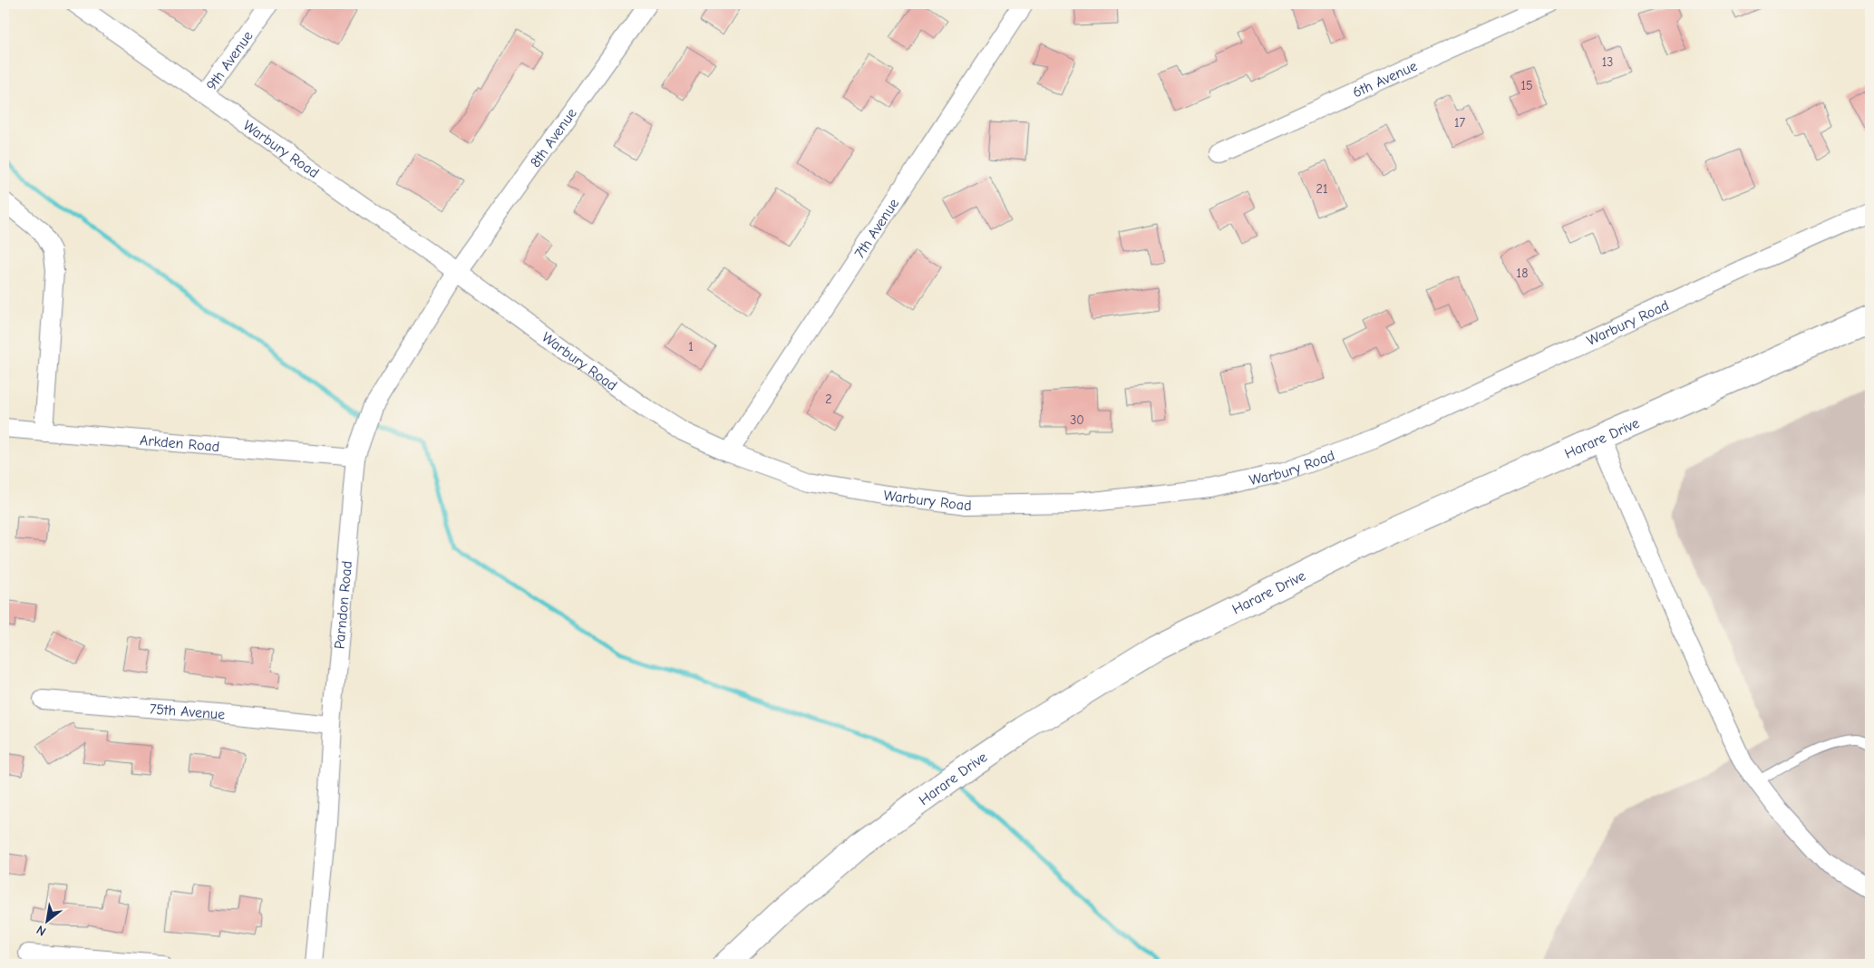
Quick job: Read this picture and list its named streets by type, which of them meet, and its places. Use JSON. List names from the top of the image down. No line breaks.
{"streets":{"main road":["Harare Drive"],"street":["9th Avenue","6th Avenue","8th Avenue","Warbury Road","7th Avenue","Arkden Road","Parndon Road","75th Avenue"]},"crossings":[["9th Avenue","Warbury Road"],["8th Avenue","Warbury Road"],["8th Avenue","Parndon Road"],["Warbury Road","7th Avenue"],["Warbury Road","Parndon Road"],["Arkden Road","Parndon Road"],["Parndon Road","75th Avenue"]],"house_numbers":["13","15","17","21","18","1","2","30"],"north":"bottom left"}
